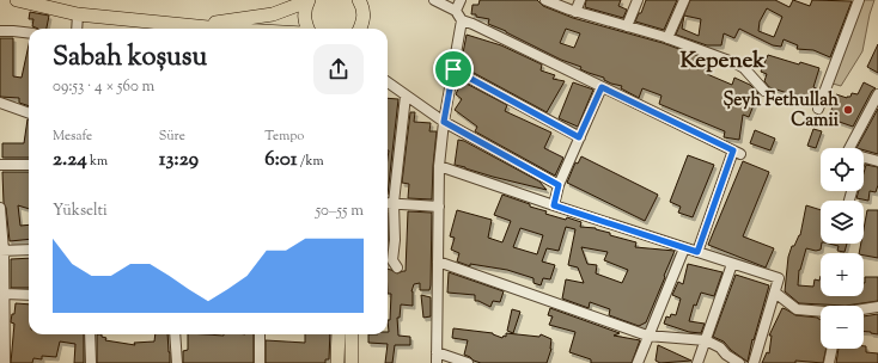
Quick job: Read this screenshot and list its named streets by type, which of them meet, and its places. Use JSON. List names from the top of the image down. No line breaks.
{"districts":["Kepenek"],"places":["Şeyh Fethullah Camii"],"page":{"heading":["Sabah koşusu","09:53 · 4 × 560 m"],"stats":[["Mesafe","2.24 km"],["Süre","13:29"],["Tempo","6:01 /km"]],"map_buttons":["+","−"],"chart":["Yükselti","50–55 m"]}}
